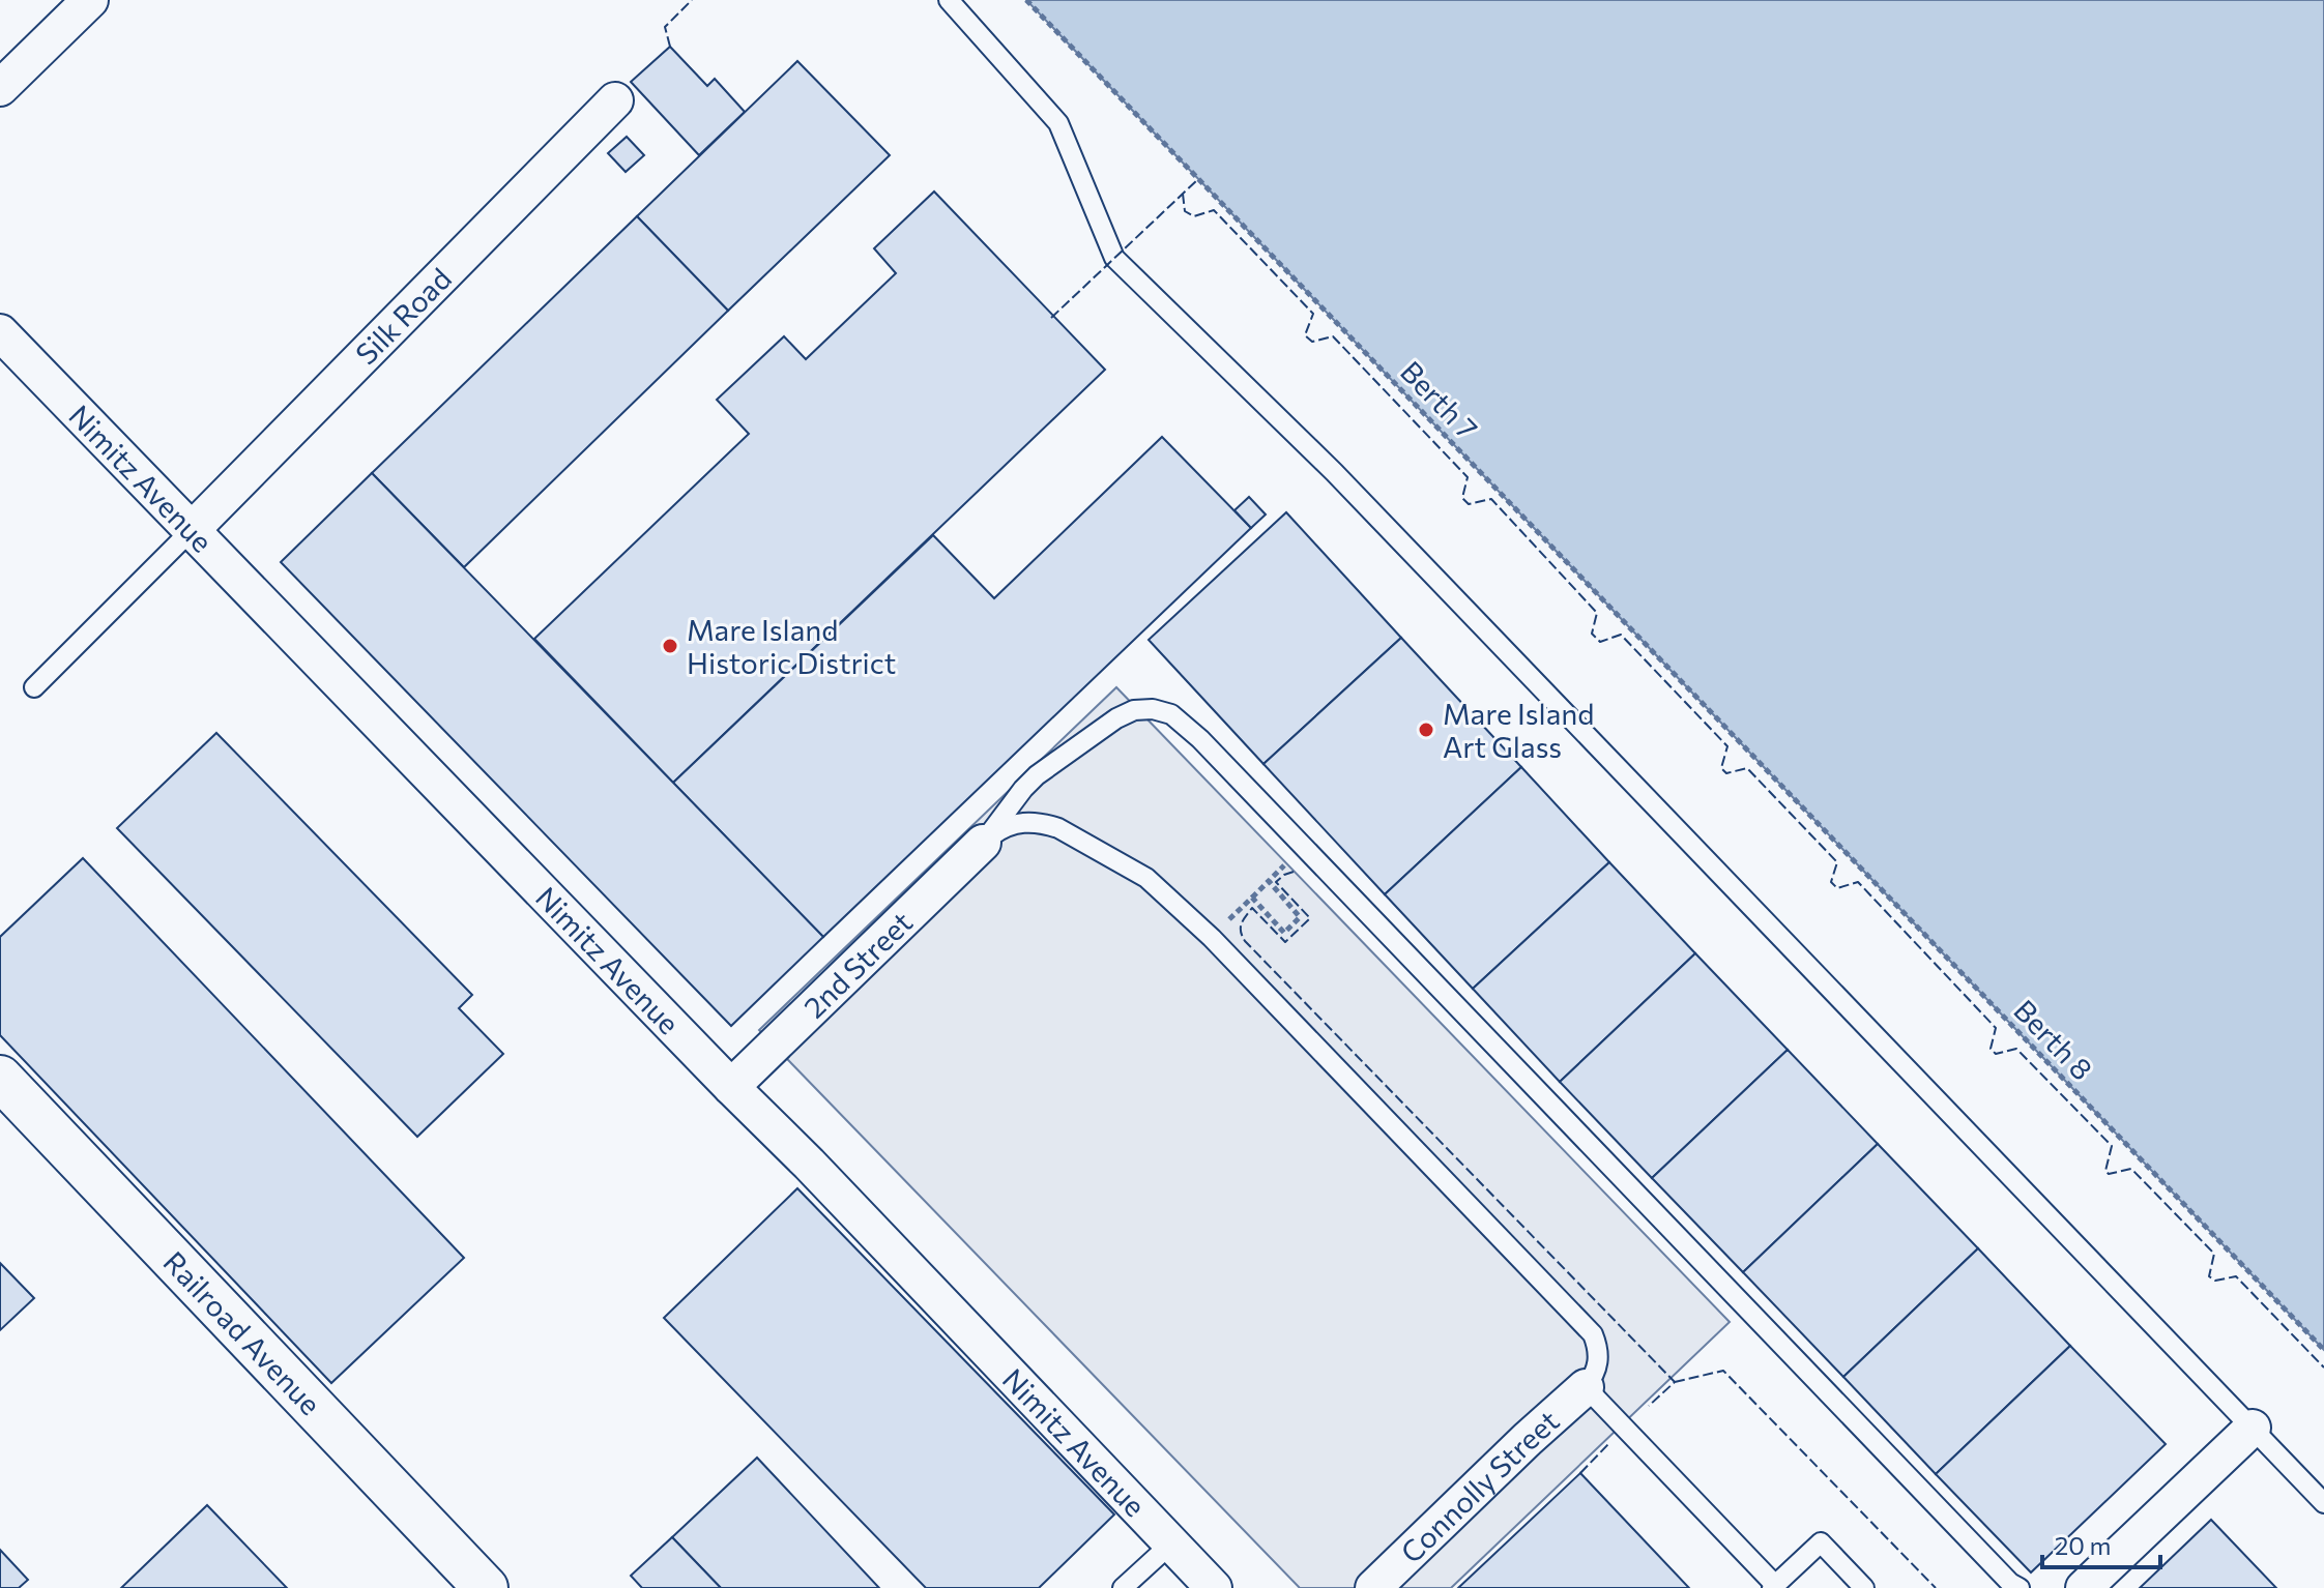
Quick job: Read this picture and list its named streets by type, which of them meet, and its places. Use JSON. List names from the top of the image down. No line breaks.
{"streets":{"street":["Silk Road","Nimitz Avenue","2nd Street","Railroad Avenue","Connolly Street"],"path":["Berth 7","Berth 8"]},"crossings":[["Silk Road","Nimitz Avenue"],["Berth 7","Berth 8"],["Nimitz Avenue","2nd Street"]],"places":["Mare Island Historic District","Mare Island Art Glass"],"scale_bar":"20 m"}
